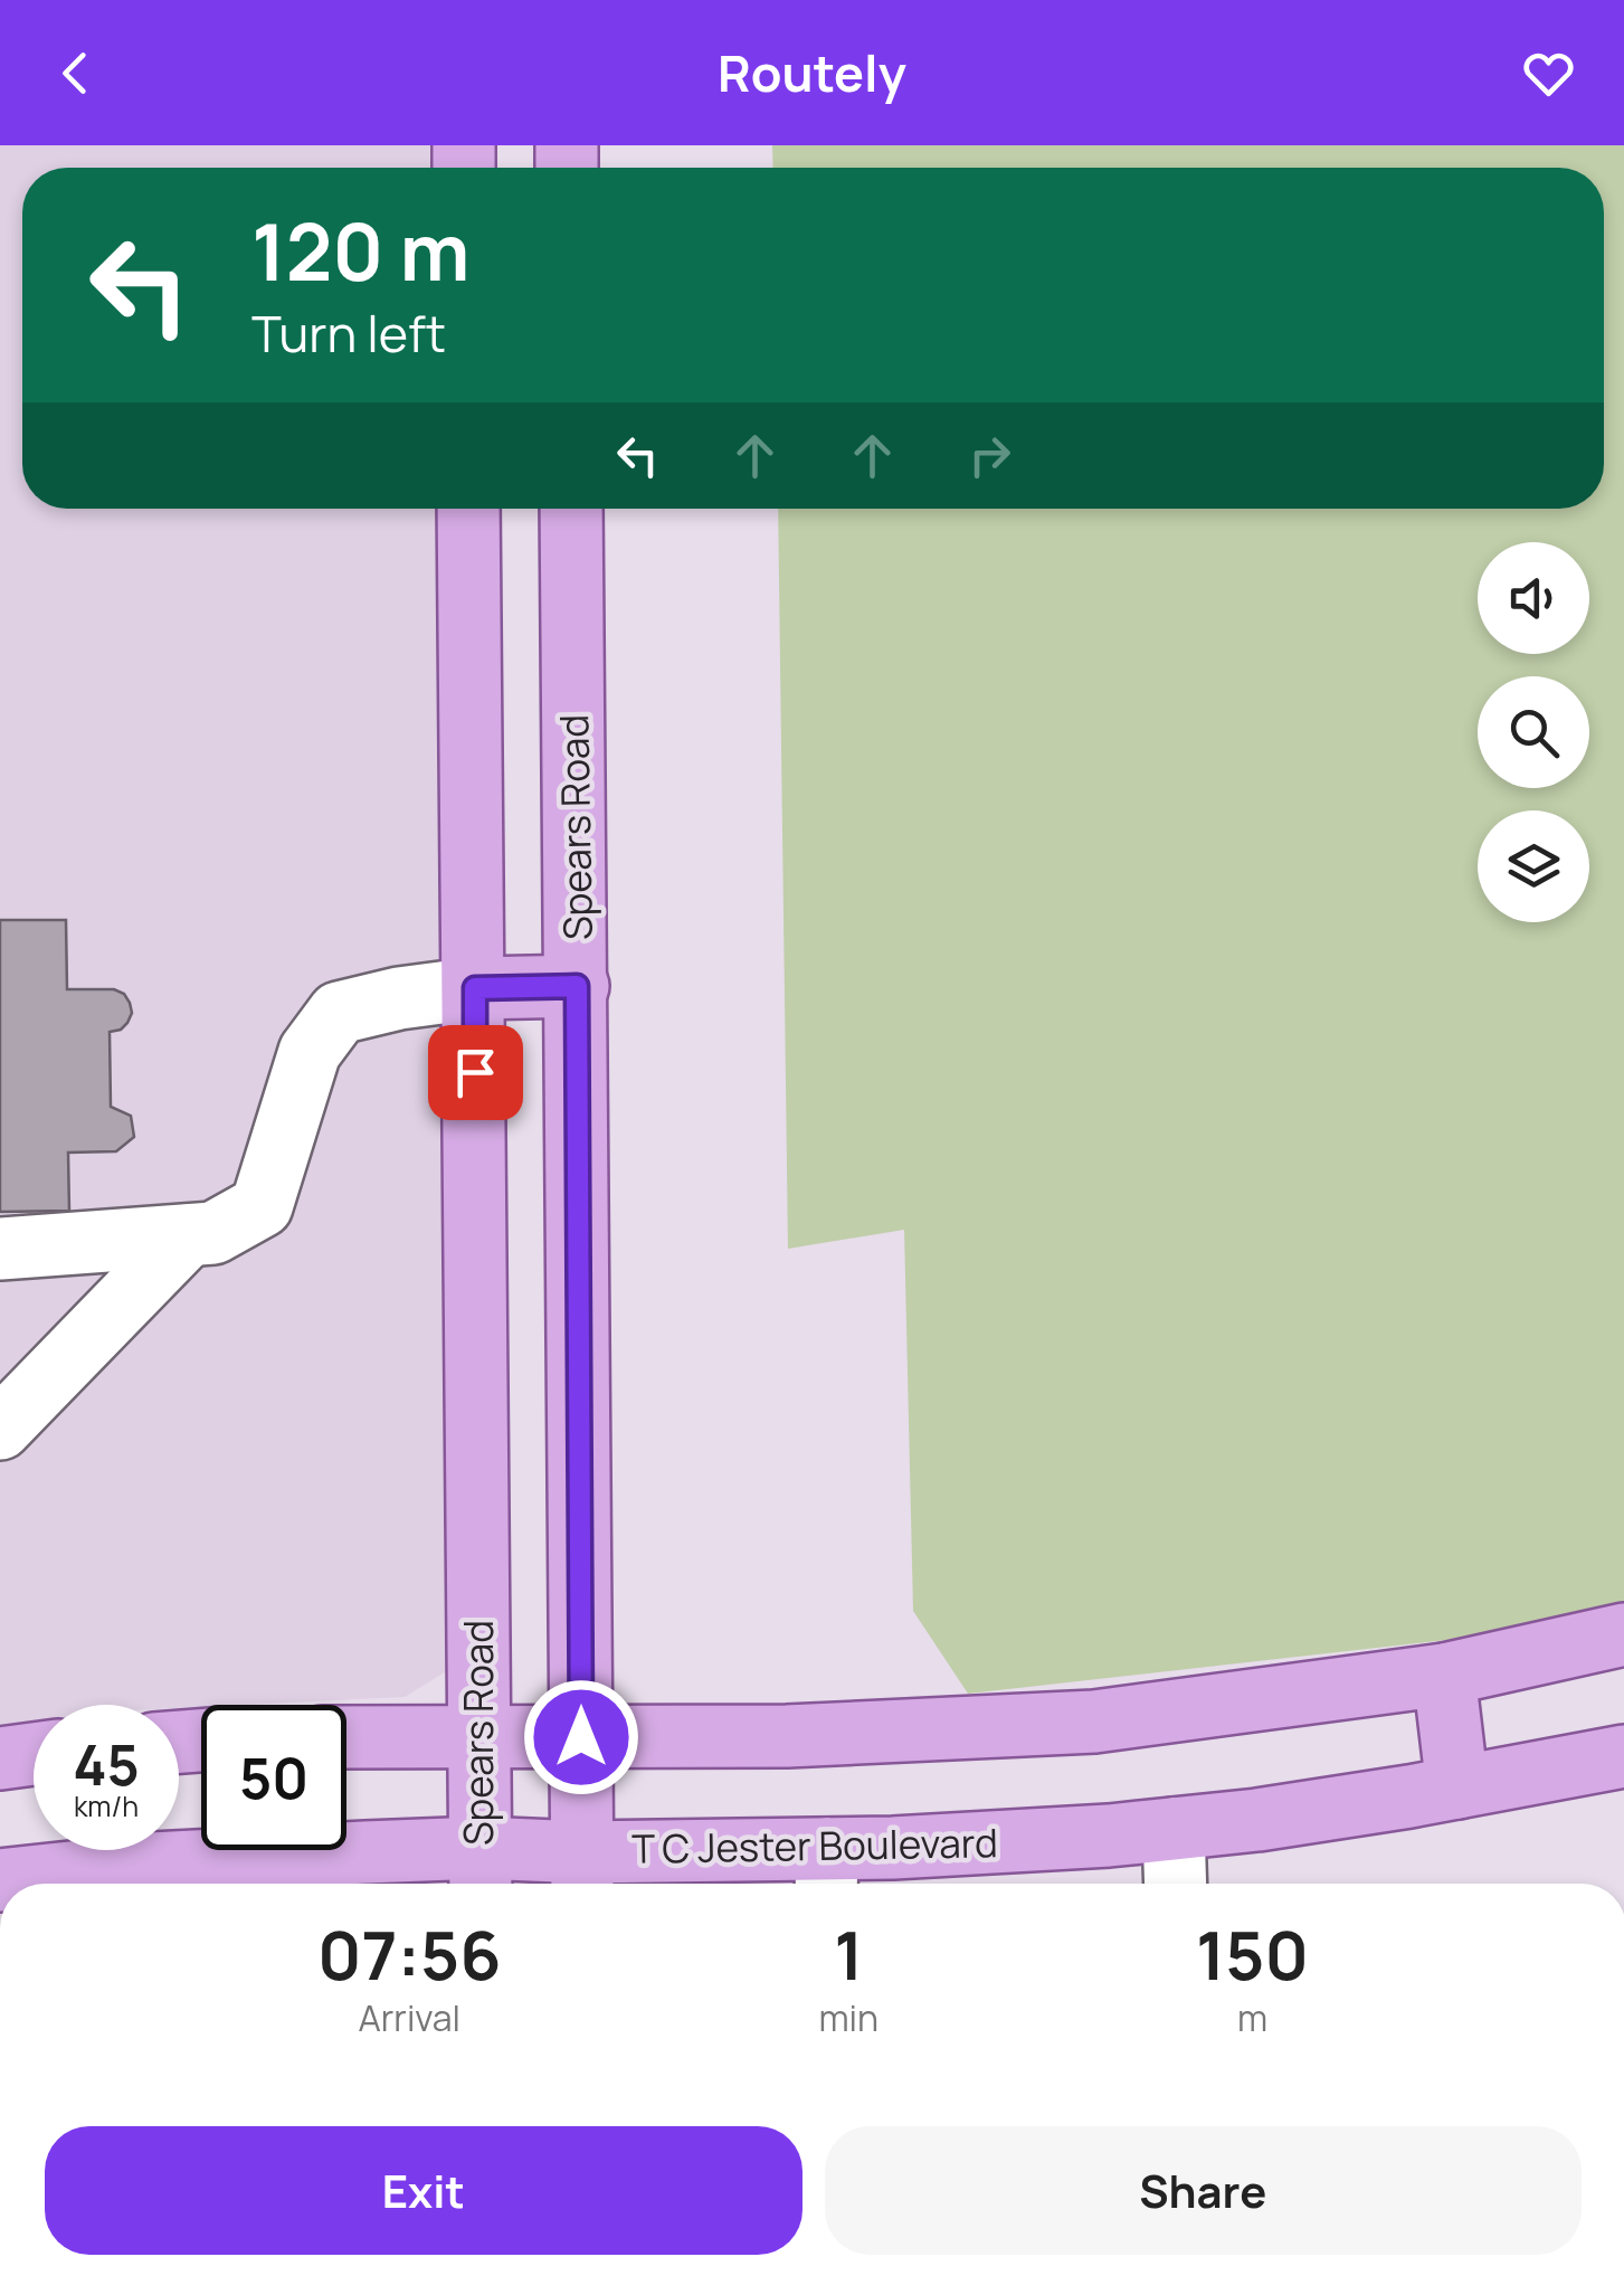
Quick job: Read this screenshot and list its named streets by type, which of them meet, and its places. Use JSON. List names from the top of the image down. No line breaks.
{"streets":{"main road":["Spears Road","T C Jester Boulevard"]},"crossings":[["Spears Road","T C Jester Boulevard"]],"page":{"header":"Routely","turn":["120 m","Turn left"],"speed":"45 km/h","limit":"50","eta":["07:56","Arrival","1","min","150","m"],"buttons":["Exit","Share"]}}
